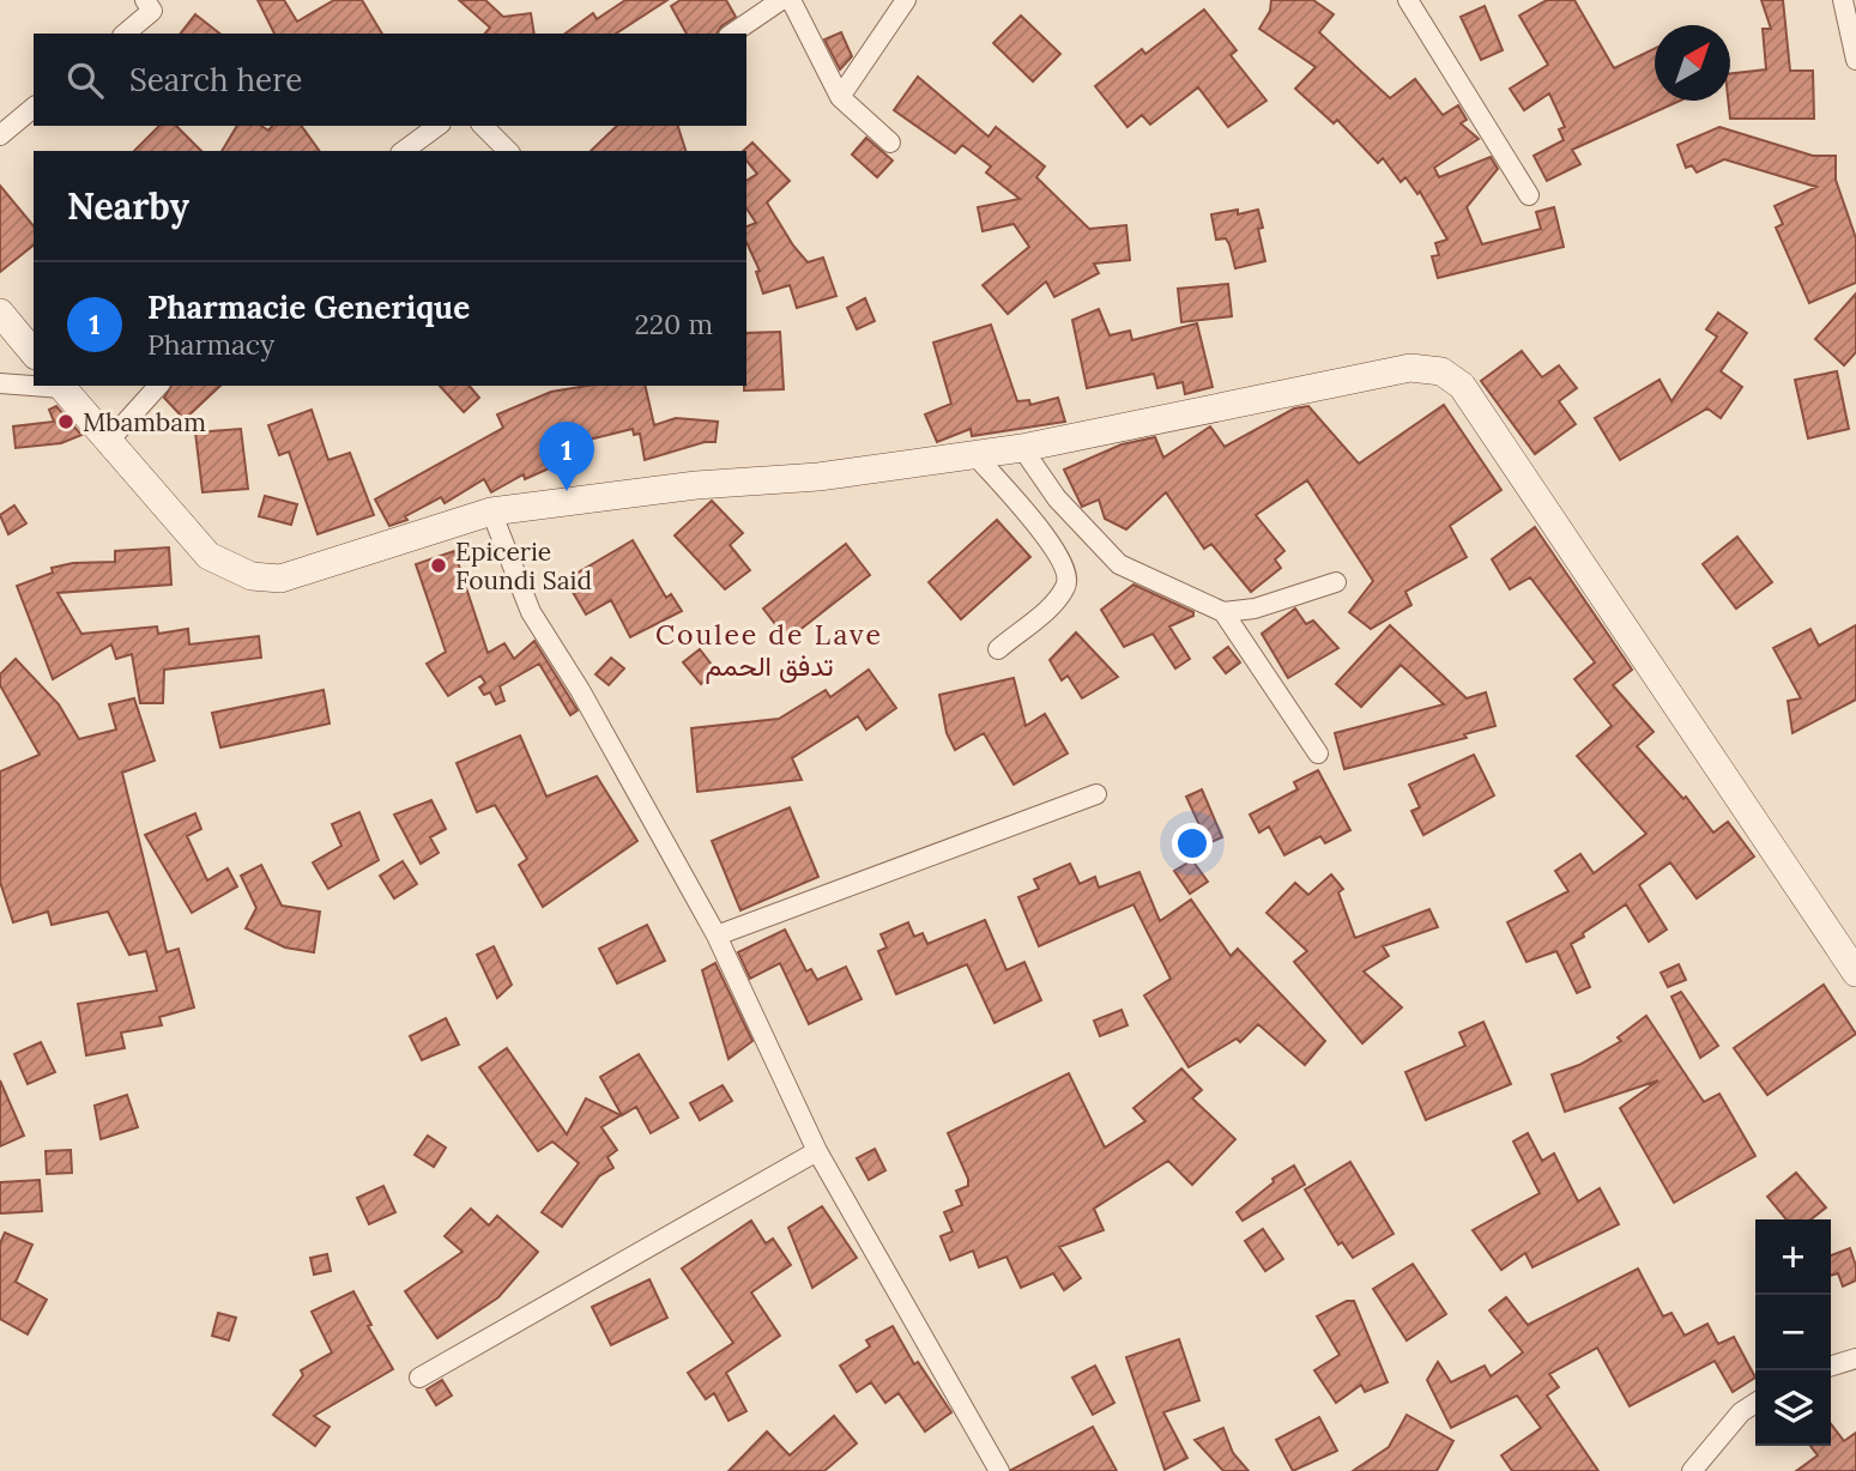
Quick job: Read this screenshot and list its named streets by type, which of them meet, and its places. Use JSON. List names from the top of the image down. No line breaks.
{"districts":["Coulee de Lave تدفق الحمم"],"places":["Mbambam","Epicerie Foundi Said"],"north":"top right","page":{"search":"Search here","heading":"Nearby","list":[{"mark":"1","name":"Pharmacie Generique","note":"Pharmacy","value":"220 m"}],"pins":"1","map_buttons":["+","−"]}}
